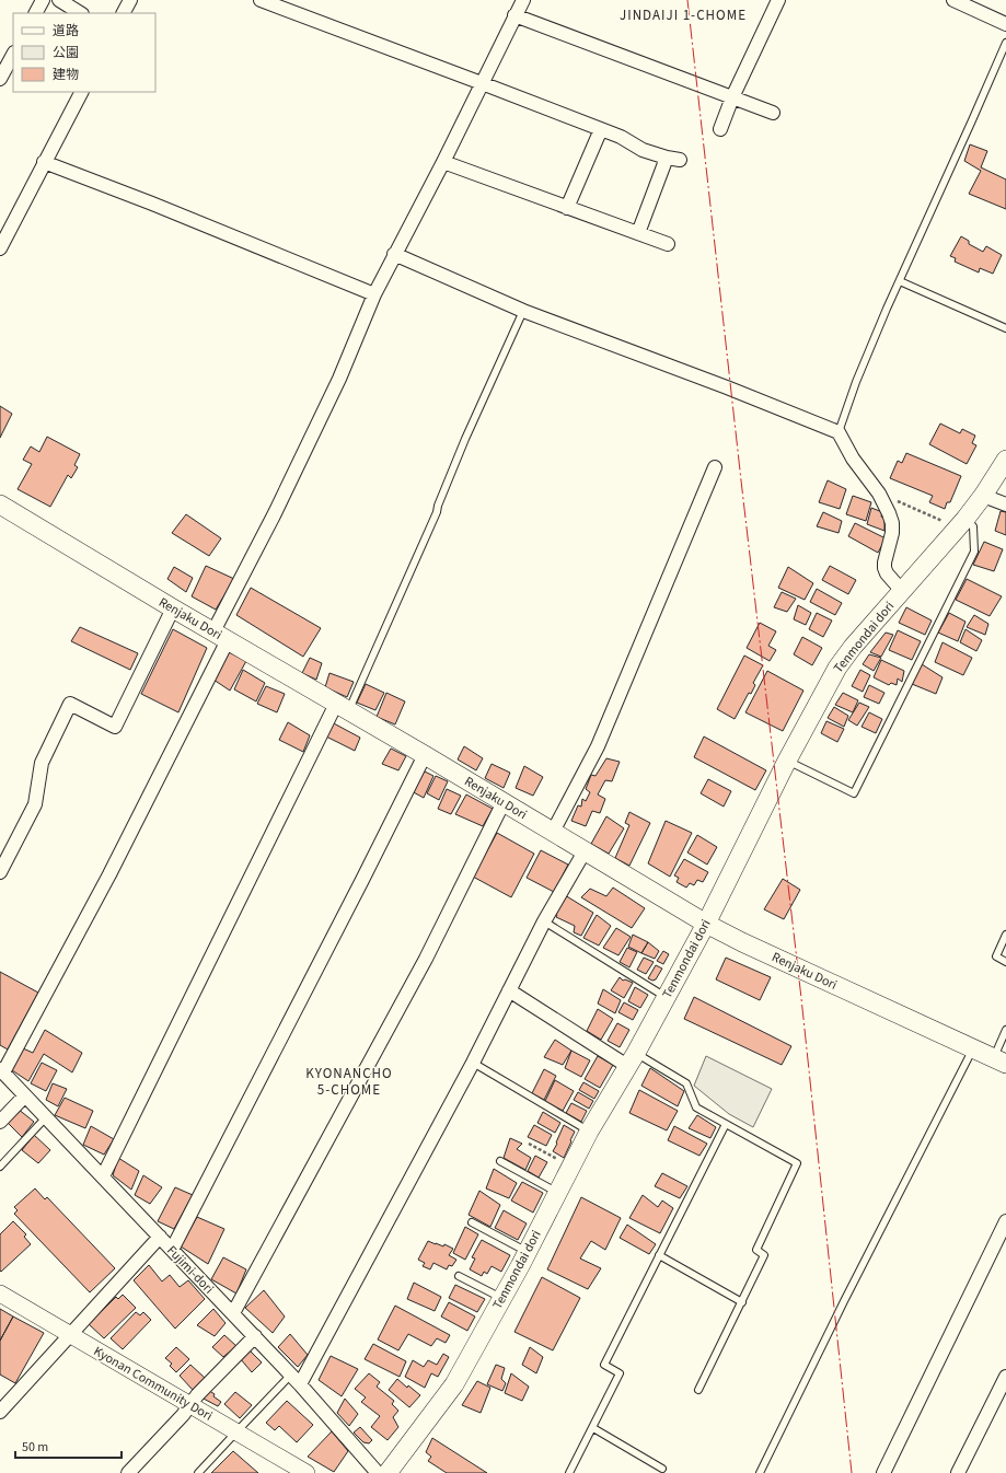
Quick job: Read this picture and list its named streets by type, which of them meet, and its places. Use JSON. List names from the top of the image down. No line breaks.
{"streets":{"main road":["Renjaku Dori","Tenmondai dori"],"street":["Fujimi-dori","Kyonan Community Dori"]},"crossings":[["Renjaku Dori","Tenmondai dori"]],"districts":["JINDAIJI 1-CHOME","KYONANCHO 5-CHOME"],"legend":["道路","公園","建物"],"scale_bar":"50 m"}
